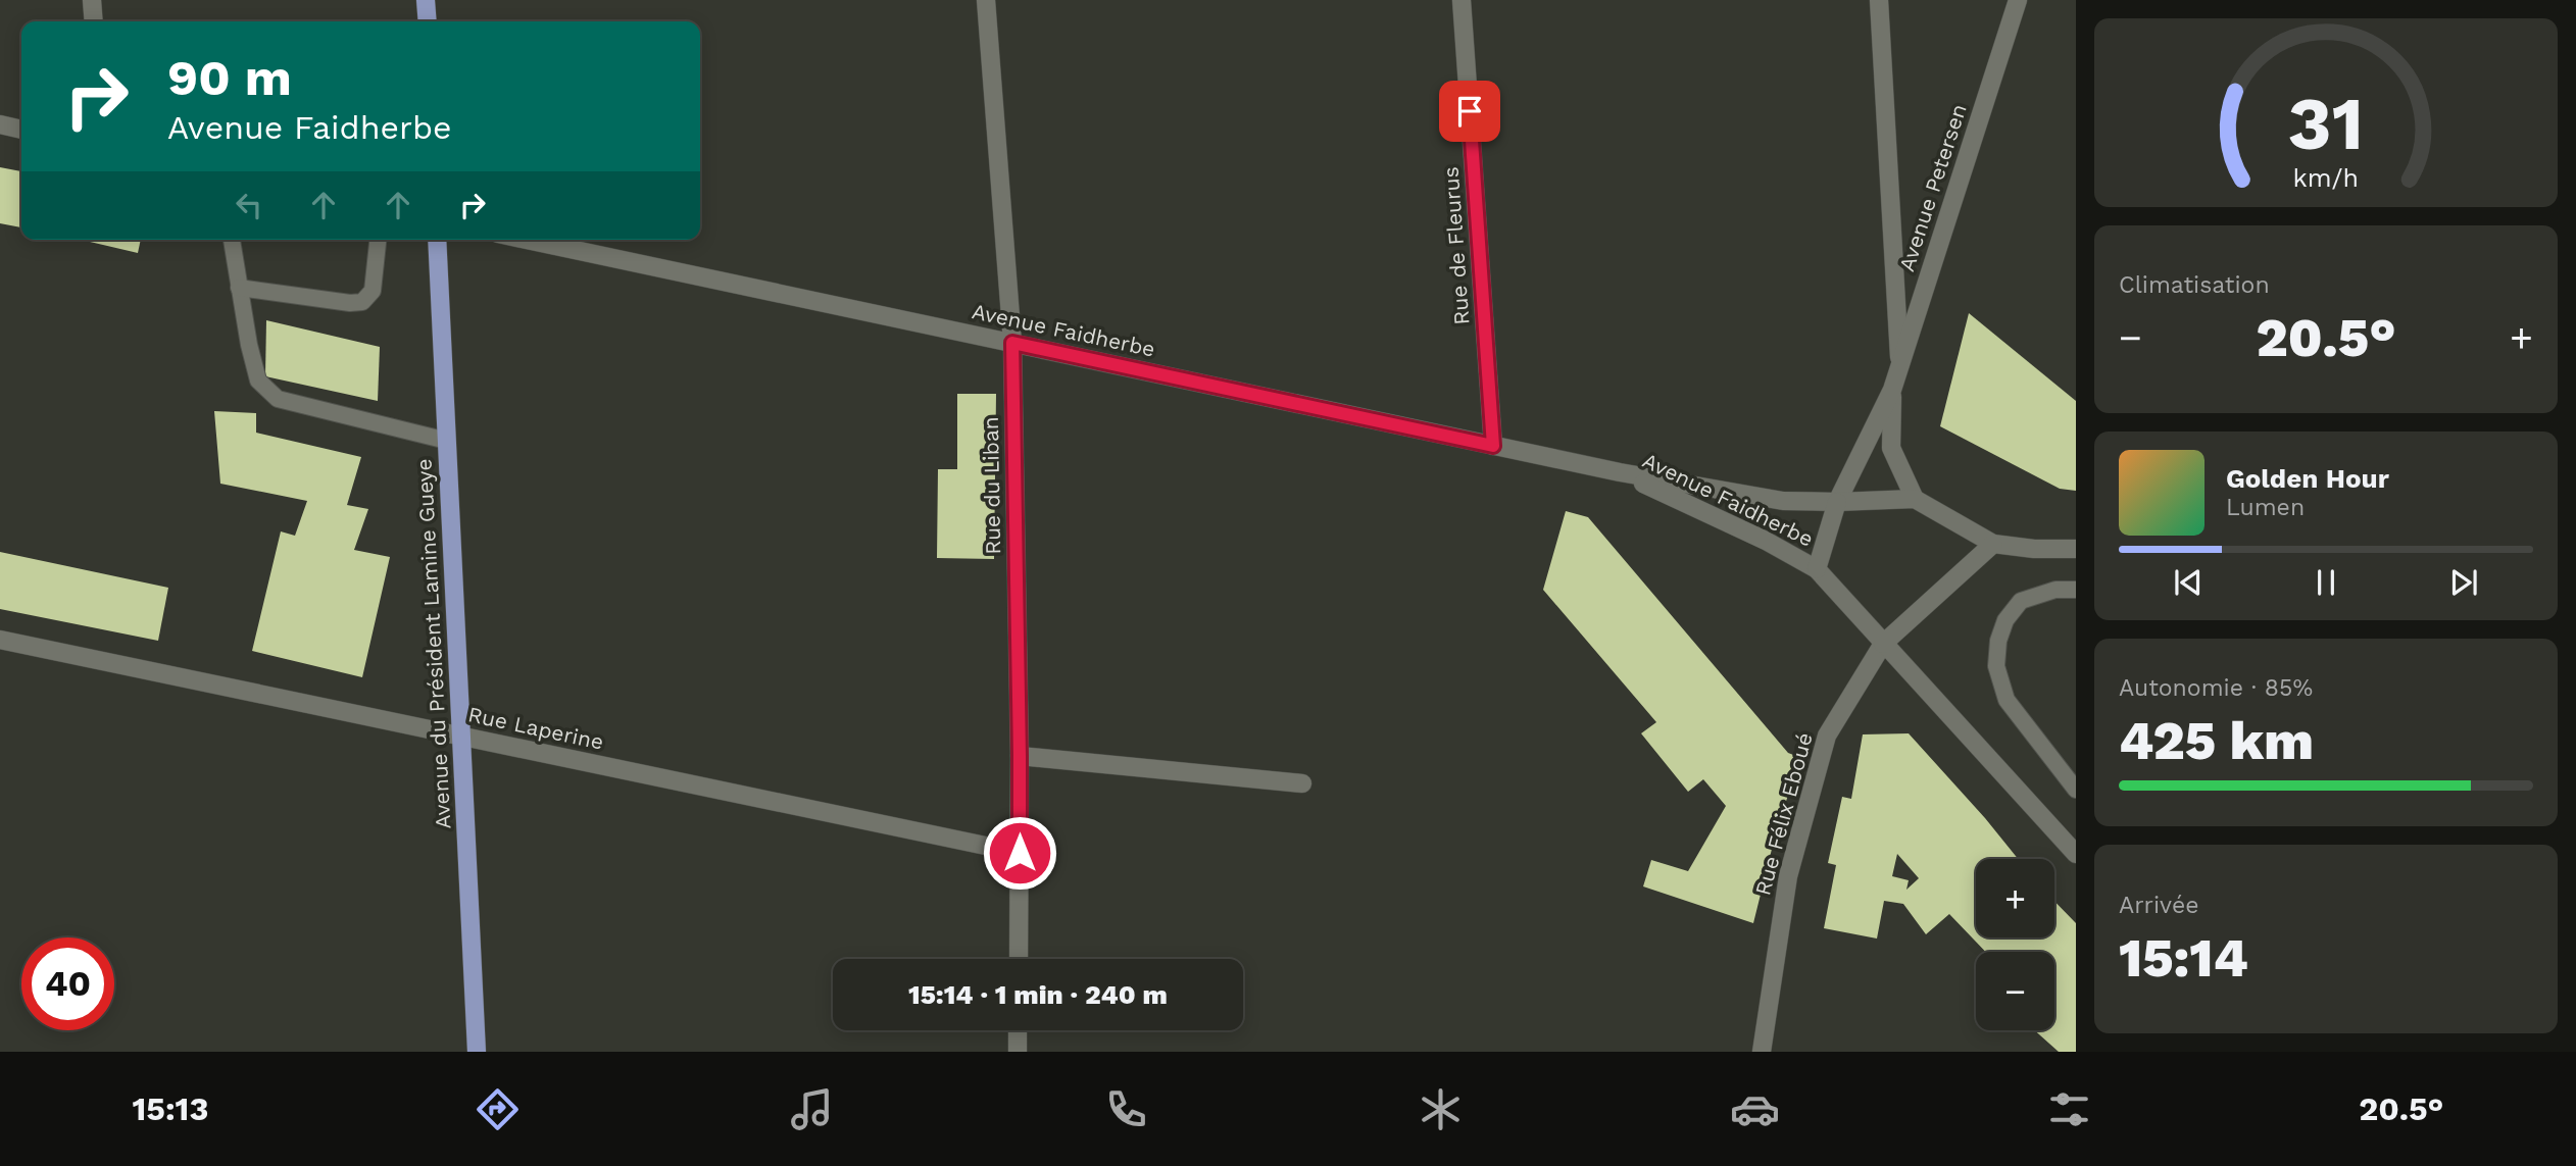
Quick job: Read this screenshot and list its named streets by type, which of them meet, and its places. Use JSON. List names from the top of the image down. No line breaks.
{"streets":{"main road":["Avenue du Président Lamine Gueye"],"street":["Avenue Petersen","Rue de Fleurus","Avenue Faidherbe","Rue du Liban","Rue Laperine","Rue Félix Eboué"]},"crossings":[["Avenue Petersen","Avenue Faidherbe"],["Rue de Fleurus","Avenue Faidherbe"],["Avenue Faidherbe","Rue du Liban"],["Avenue Faidherbe","Rue Félix Eboué"],["Rue du Liban","Rue Laperine"],["Avenue du Président Lamine Gueye","Rue Laperine"]],"page":{"turn":["90 m","Avenue Faidherbe"],"tile":["Climatisation",["Autonomie · 85%","425 km"],["Arrivée","15:14"]],"heat":["−","20.5°","+"],"song":["Golden Hour","Lumen"],"map_buttons":["+","−"],"limit":"40","trip":"15:14 · 1 min · 240 m","tabs":["15:13","20.5°"],"gauge":["31","km/h"]}}
